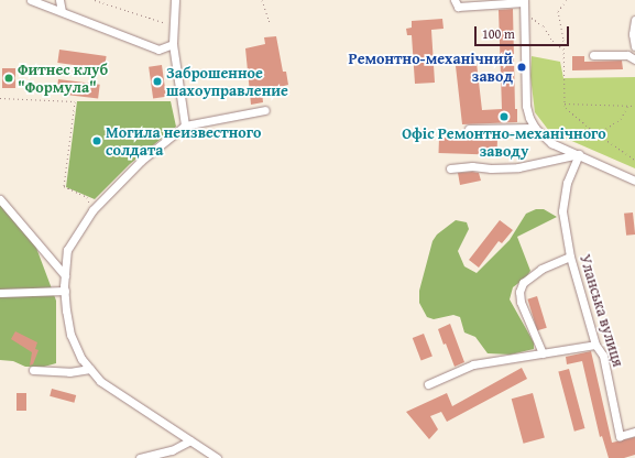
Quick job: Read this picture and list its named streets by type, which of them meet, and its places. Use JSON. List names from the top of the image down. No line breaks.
{"streets":{"street":["Уланська вулиця"]},"places":["Ремонтно-механічний завод","Фитнес клуб \"Формула\"","Заброшенное шахоуправление","Офіс Ремонтно-механічного заводу","Могила неизвестного солдата"],"scale_bar":"100 m"}
